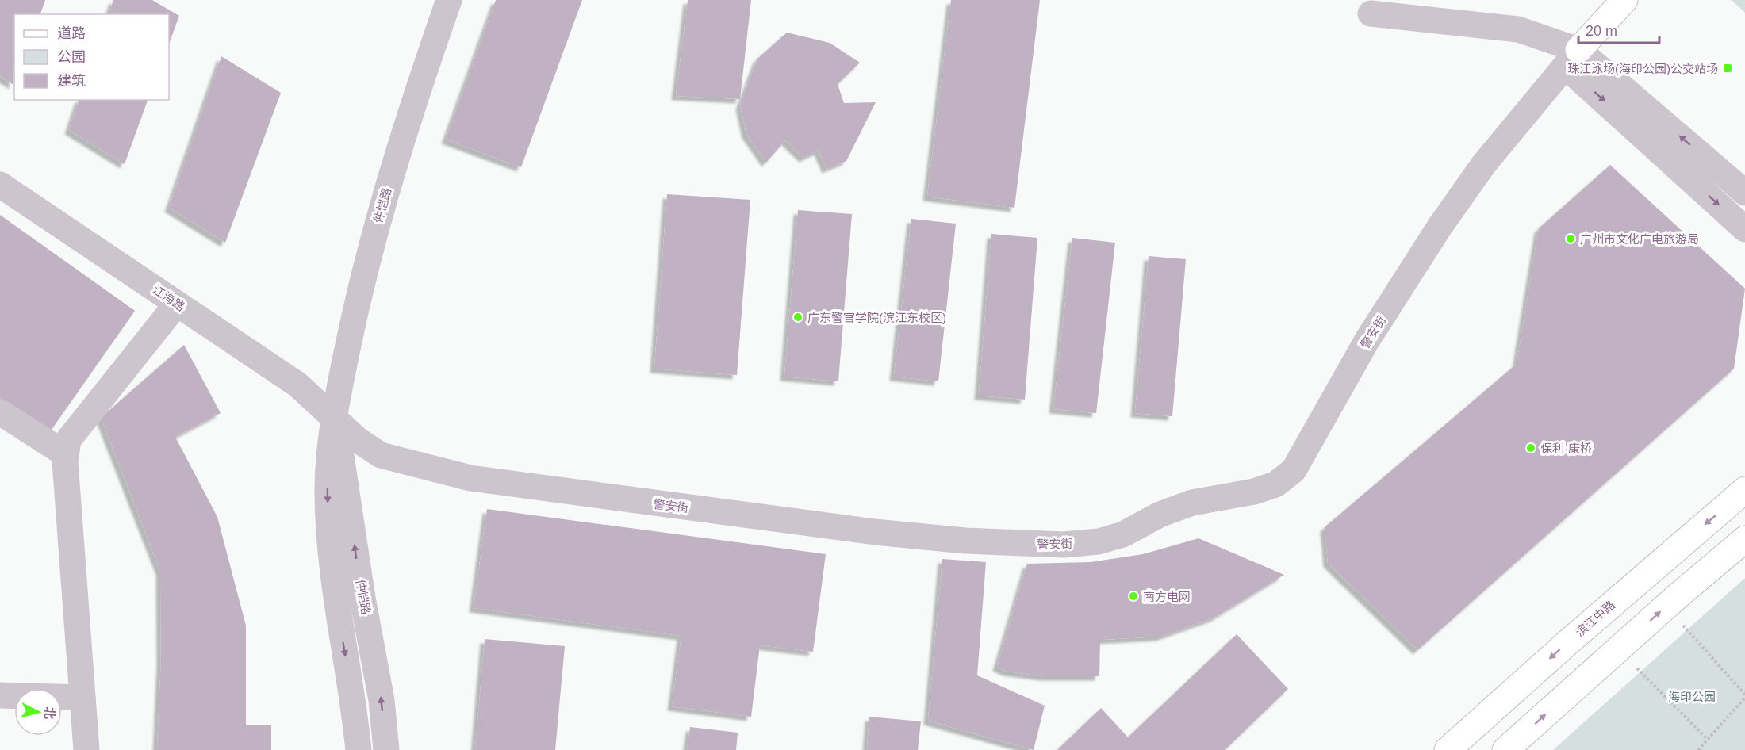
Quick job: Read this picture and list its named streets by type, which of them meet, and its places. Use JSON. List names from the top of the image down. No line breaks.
{"streets":{"main road":["滨江中路"],"street":["仲恺路","江海路","警安街"]},"crossings":[["仲恺路","江海路"],["仲恺路","警安街"],["江海路","警安街"]],"parks":["海印公园"],"places":{"transit":["珠江泳场(海印公园)公交站场"],"other":["广州市文化广电旅游局","广东警官学院(滨江东校区)","保利·康桥","南方电网"]},"legend":["道路","公园","建筑"],"scale_bar":"20 m","north":"right"}
